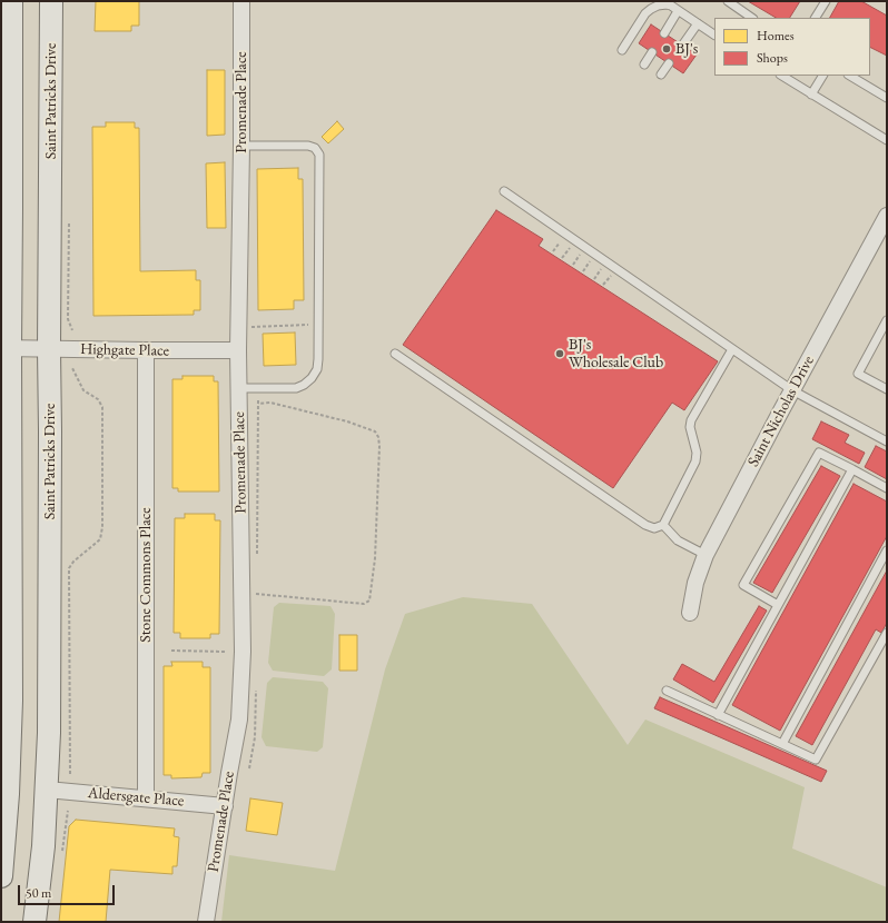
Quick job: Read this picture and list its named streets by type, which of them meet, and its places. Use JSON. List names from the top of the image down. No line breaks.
{"streets":{"main road":["Saint Patricks Drive"],"street":["Promenade Place","Highgate Place","Saint Nicholas Drive","Stone Commons Place","Aldersgate Place"]},"crossings":[["Saint Patricks Drive","Highgate Place"],["Saint Patricks Drive","Aldersgate Place"],["Promenade Place","Highgate Place"],["Promenade Place","Aldersgate Place"],["Highgate Place","Stone Commons Place"],["Stone Commons Place","Aldersgate Place"]],"places":["BJ's","BJ's Wholesale Club"],"legend":["Homes","Shops"],"scale_bar":"50 m"}
